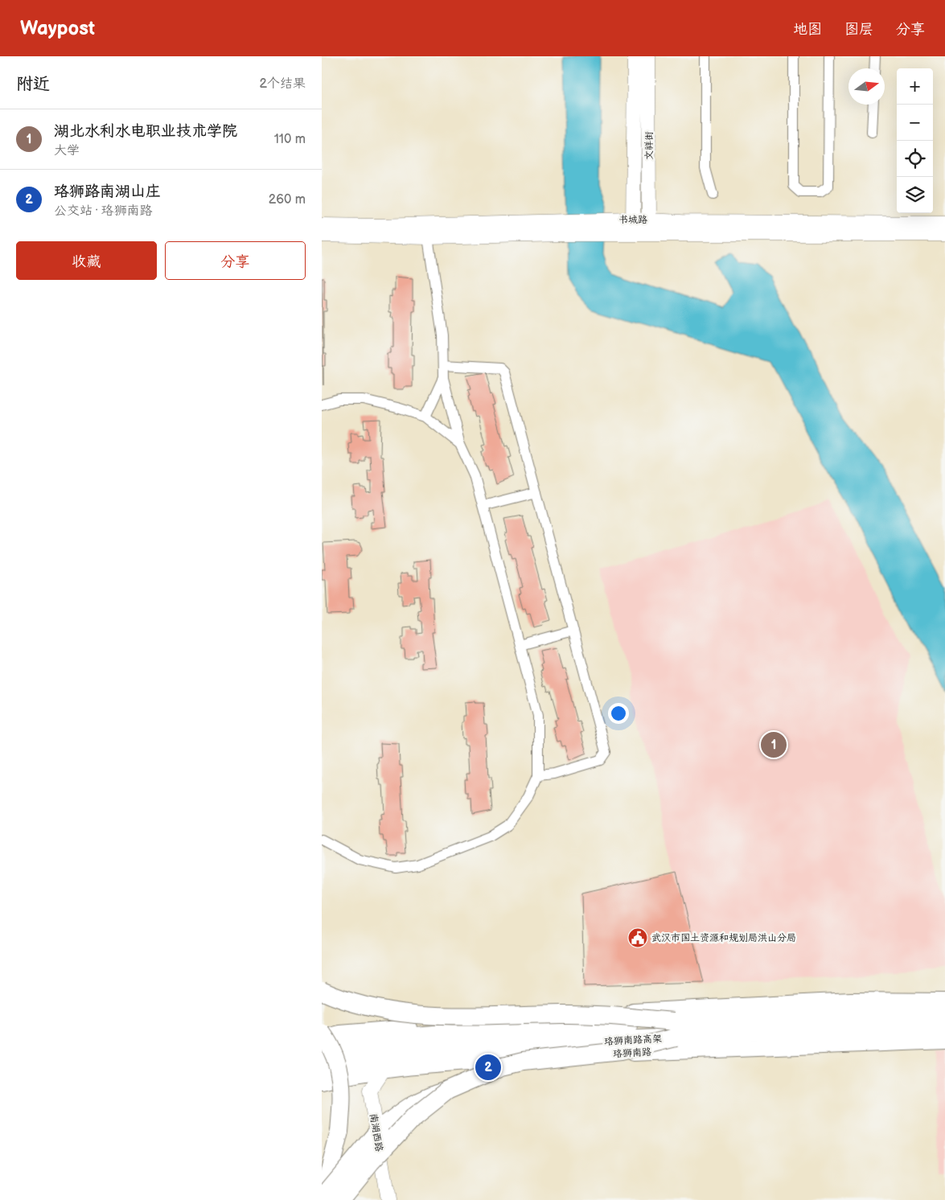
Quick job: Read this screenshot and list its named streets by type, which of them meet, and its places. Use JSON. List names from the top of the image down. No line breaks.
{"streets":{"highway":["珞狮南路高架"],"main road":["文祥街","书城路","珞狮南路","南湖西路"]},"crossings":[["文祥街","书城路"]],"places":{"public building":["武汉市国土资源和规划局洪山分局"]},"north":"right","page":{"header":"Waypost","nav":["地图","图层","分享"],"heading":["附近","2个结果"],"map_buttons":["+","−"],"list":[{"mark":"1","name":"湖北水利水电职业技术学院","note":"大学","value":"110 m"},{"mark":"2","name":"珞狮路南湖山庄","note":"公交站 · 珞狮南路","value":"260 m"}],"buttons":["收藏","分享"],"pins":["1","2"]}}
